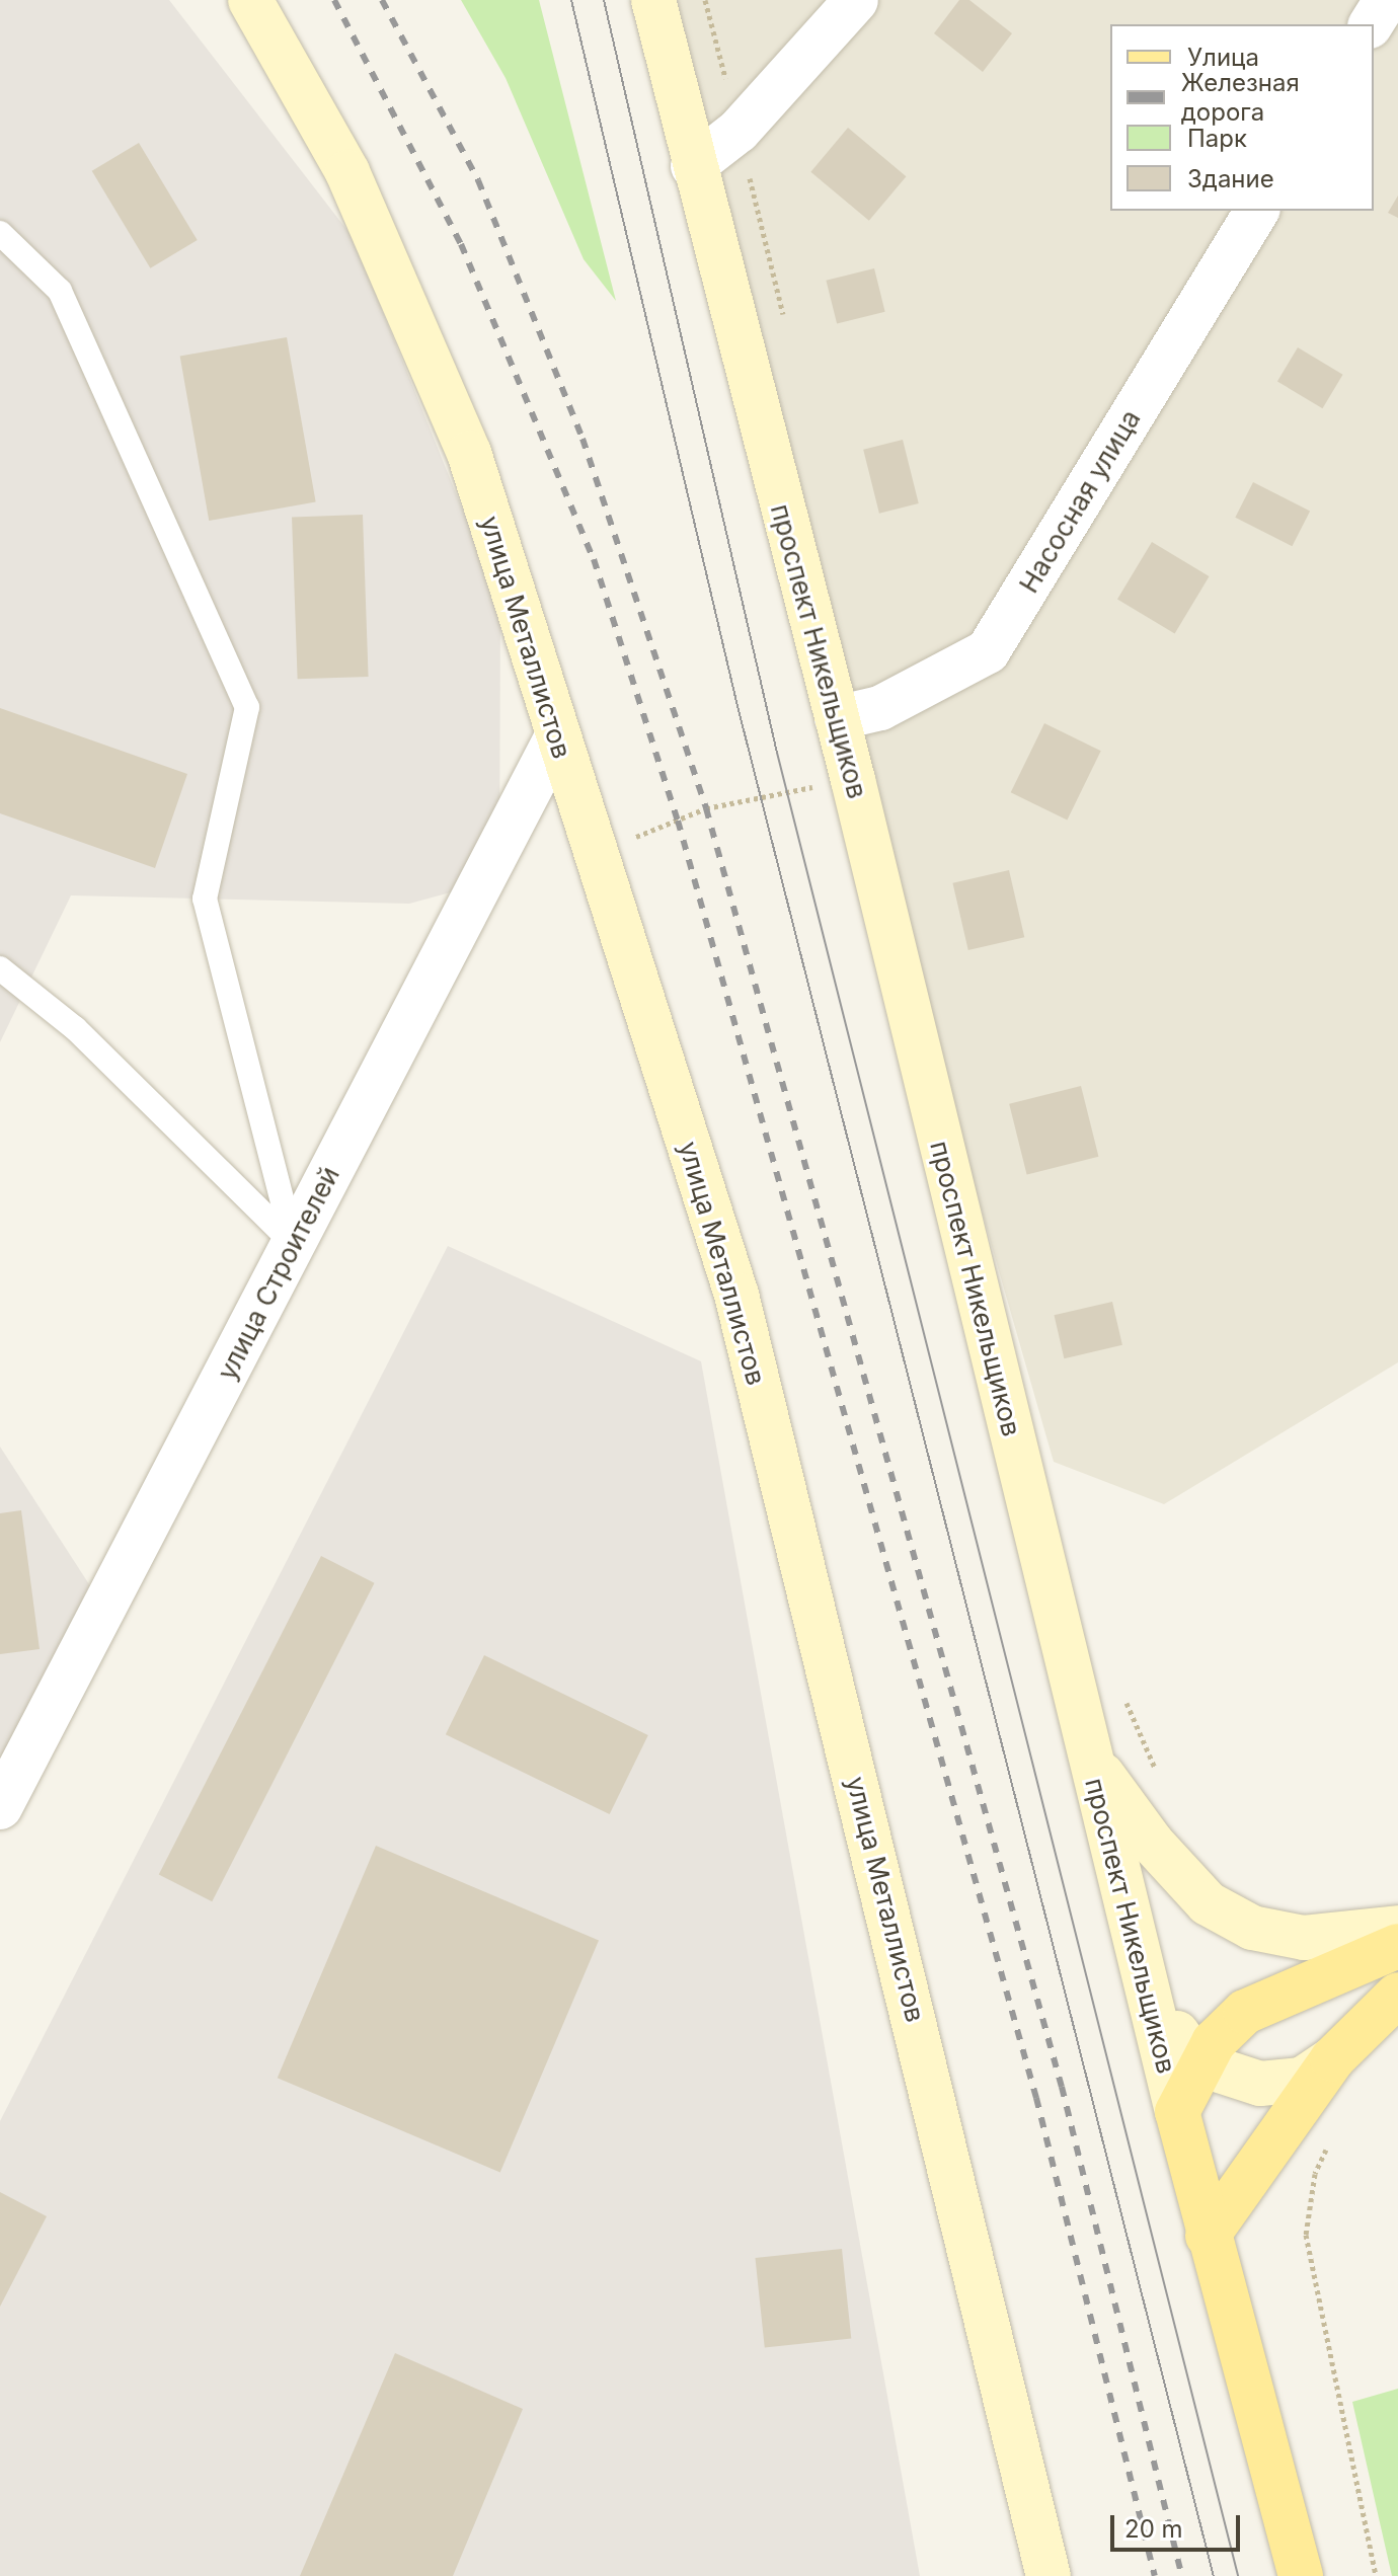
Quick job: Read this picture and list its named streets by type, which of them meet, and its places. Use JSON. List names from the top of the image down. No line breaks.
{"streets":{"main road":["улица Металлистов","проспект Никельщиков"],"street":["Насосная улица","улица Строителей"]},"crossings":[["Насосная улица","проспект Никельщиков"],["улица Металлистов","улица Строителей"]],"legend":["Улица","Железная дорога","Парк","Здание"],"scale_bar":"20 m"}
